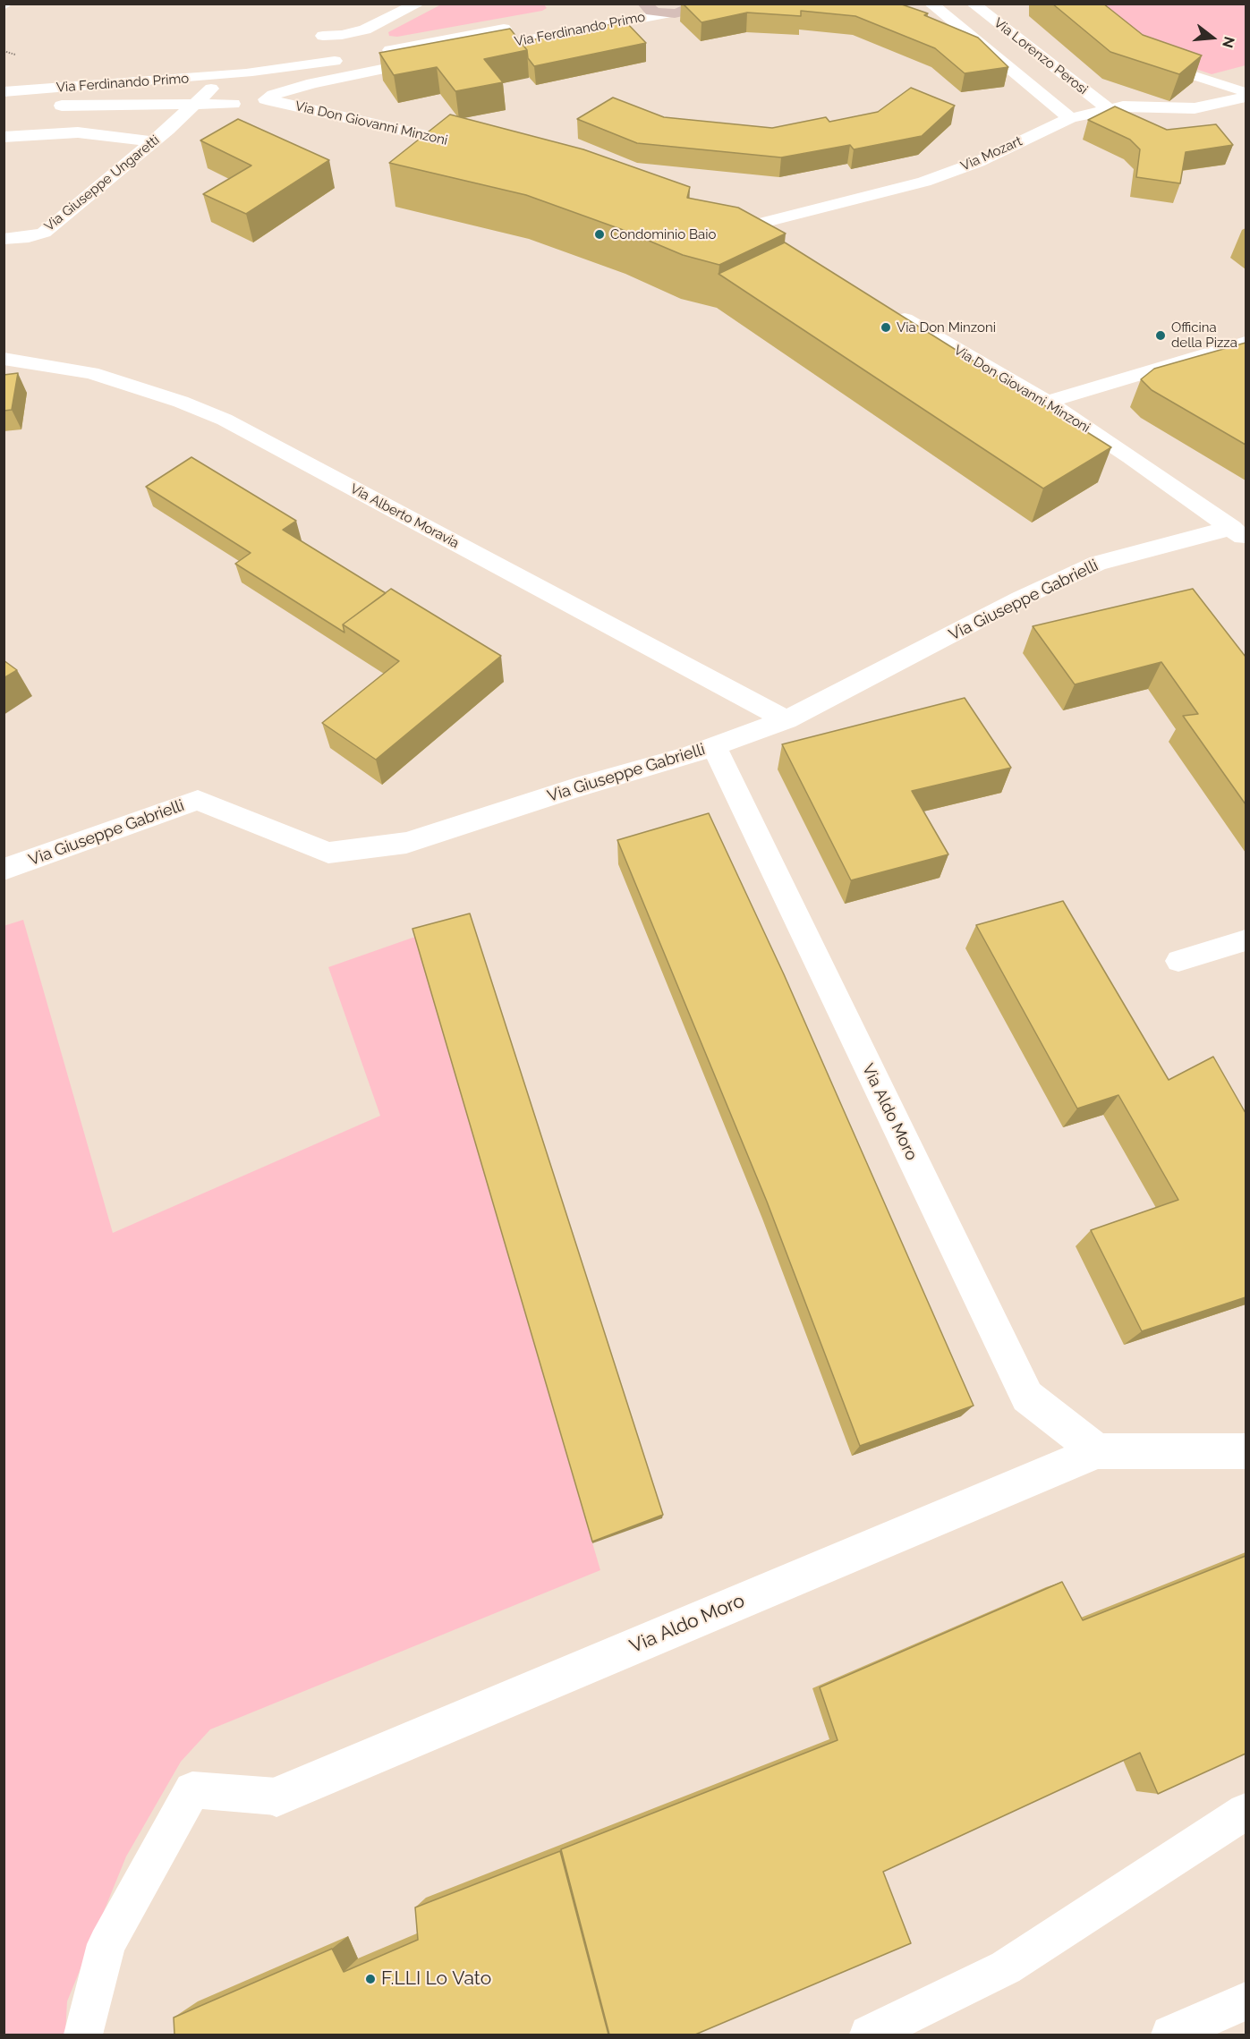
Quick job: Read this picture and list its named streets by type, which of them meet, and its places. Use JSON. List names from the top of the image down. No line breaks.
{"streets":{"street":["Via Ferdinando Primo","Via Lorenzo Perosi","Via Don Giovanni Minzoni","Via Mozart","Via Giuseppe Ungaretti","Via Alberto Moravia","Via Giuseppe Gabrielli","Via Aldo Moro"]},"crossings":[["Via Ferdinando Primo","Via Don Giovanni Minzoni"],["Via Lorenzo Perosi","Via Mozart"],["Via Don Giovanni Minzoni","Via Giuseppe Gabrielli"],["Via Alberto Moravia","Via Giuseppe Gabrielli"],["Via Giuseppe Gabrielli","Via Aldo Moro"]],"places":["Condominio Baio","Via Don Minzoni","Officina della Pizza","F.LLI Lo Vato"],"north":"right"}
